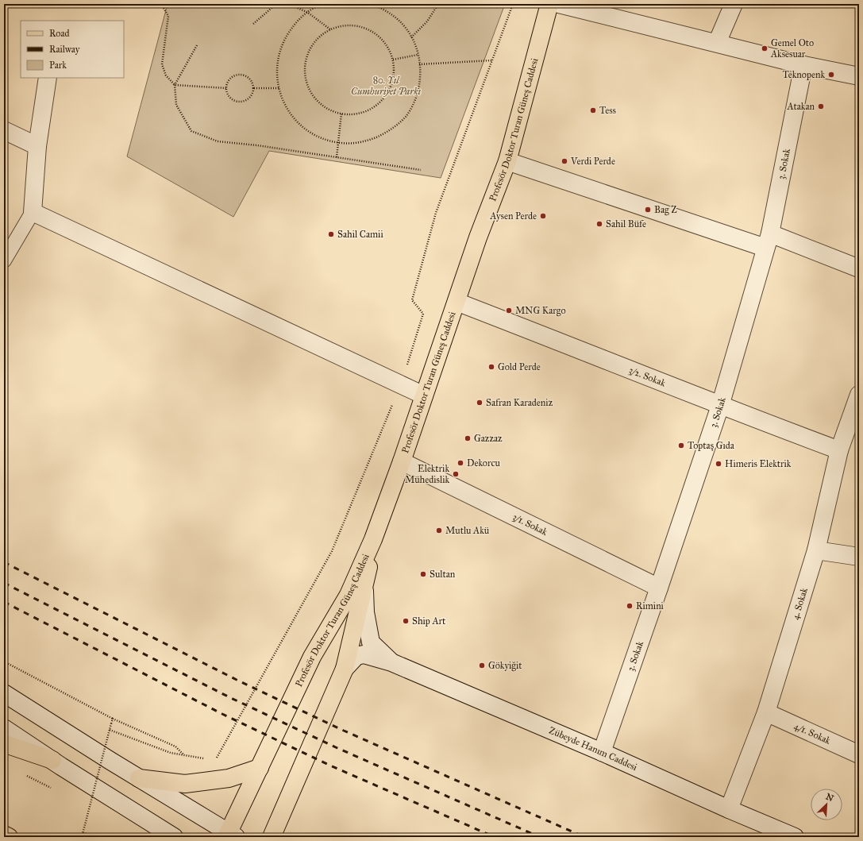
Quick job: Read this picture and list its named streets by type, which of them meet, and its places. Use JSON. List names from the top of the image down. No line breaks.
{"streets":{"main road":["Profesör Doktor Turan Güneş Caddesi"],"street":["3. Sokak","3/2. Sokak","3/1. Sokak","4. Sokak","4/1. Sokak","Zübeyde Hanım Caddesi"]},"crossings":[["Profesör Doktor Turan Güneş Caddesi","3/2. Sokak"],["Profesör Doktor Turan Güneş Caddesi","3/1. Sokak"],["3. Sokak","3/2. Sokak"],["3. Sokak","3/1. Sokak"],["3. Sokak","Zübeyde Hanım Caddesi"],["3/2. Sokak","4. Sokak"],["4. Sokak","4/1. Sokak"],["4. Sokak","Zübeyde Hanım Caddesi"]],"parks":["80. Yıl Cumhuriyet Parkı"],"places":["Gemel Oto Aksesuar","Teknopenk","Atakan","Tess","Verdi Perde","Bag Z","Aysen Perde","Sahil Büfe","Sahil Camii","MNG Kargo","Gold Perde","Safran Karadeniz","Gazzaz","Toptaş Gıda","Dekorcu","Himeris Elektrik","Elektrik Mühedislik","Mutlu Akü","Sultan","Rimini","Ship Art","Gökyiğit"],"legend":["Road","Railway","Park"],"north":"top right"}
